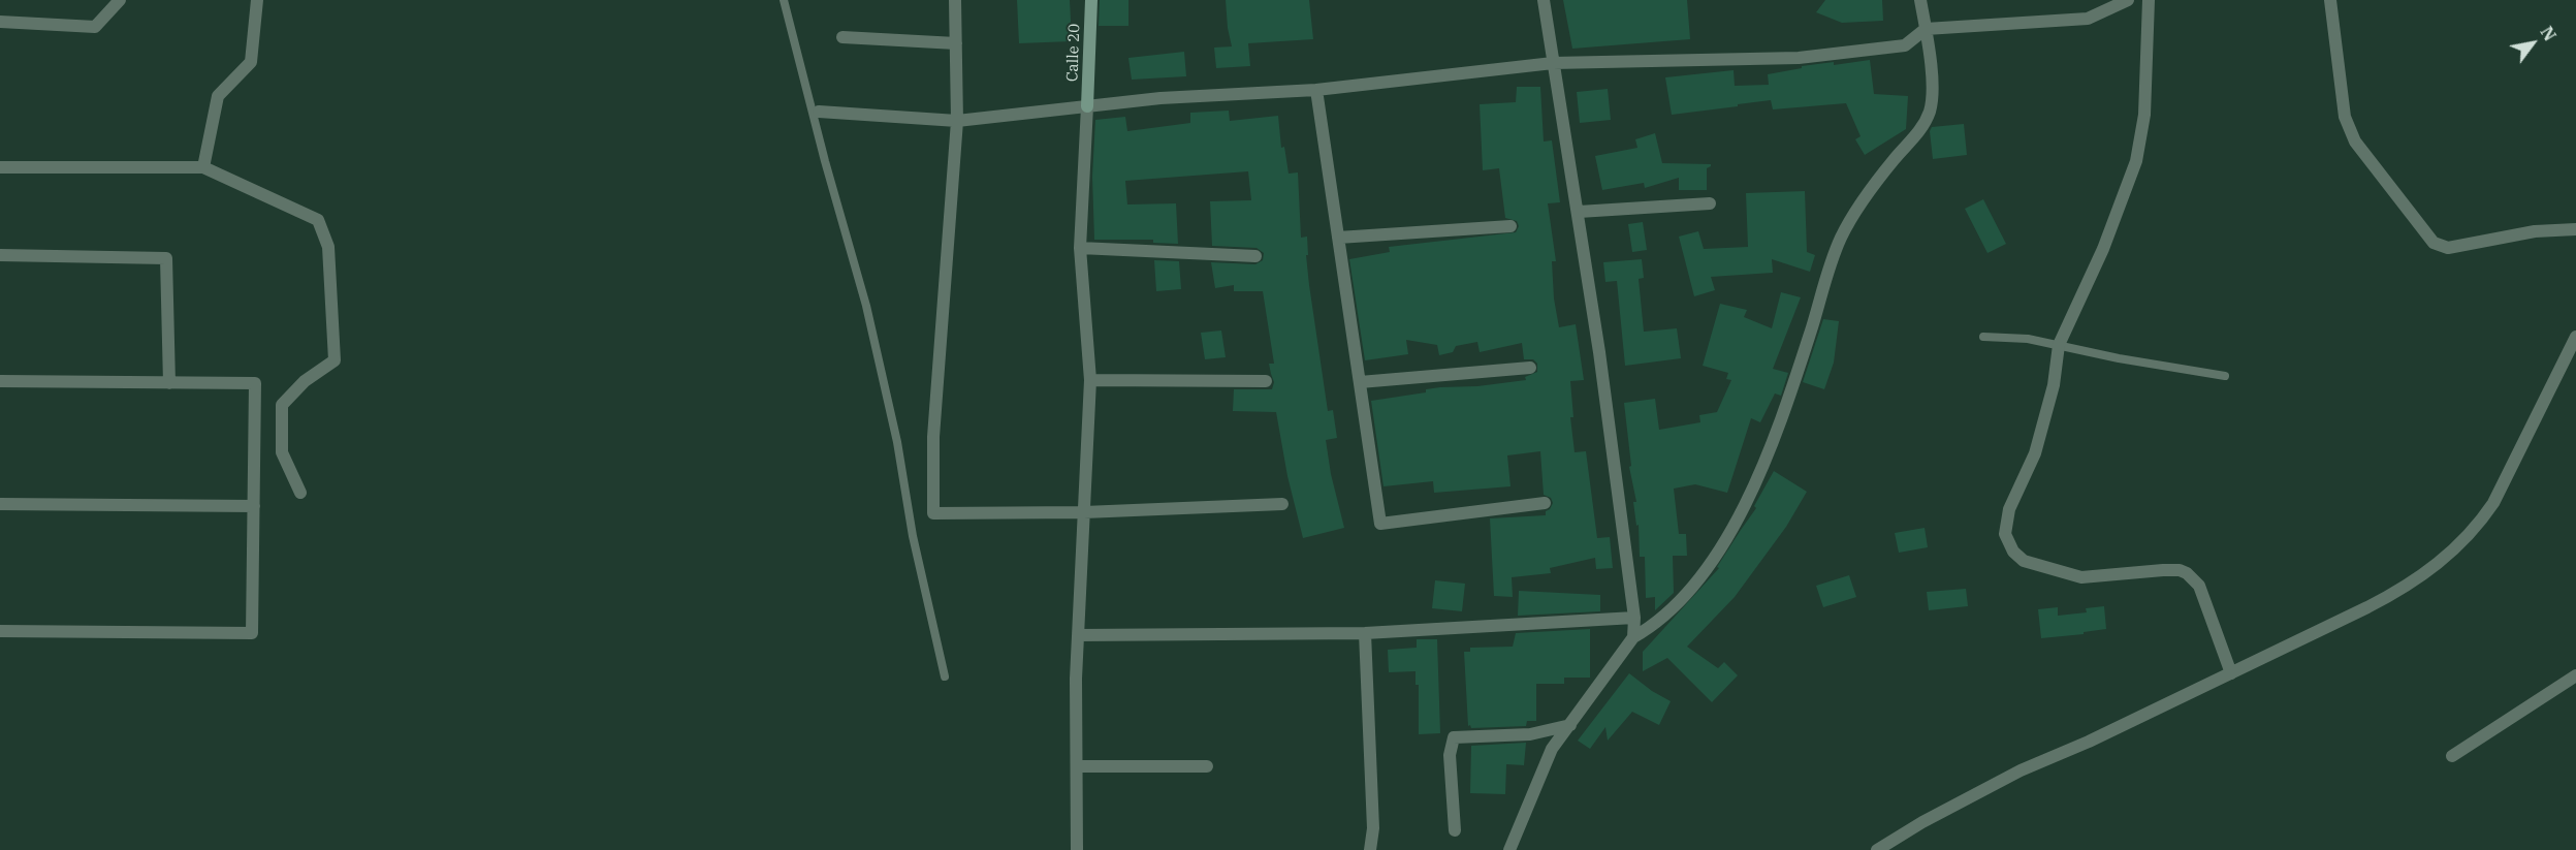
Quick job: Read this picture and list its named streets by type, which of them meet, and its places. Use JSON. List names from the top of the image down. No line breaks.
{"streets":{"main road":["Calle 20"]},"north":"top right"}
